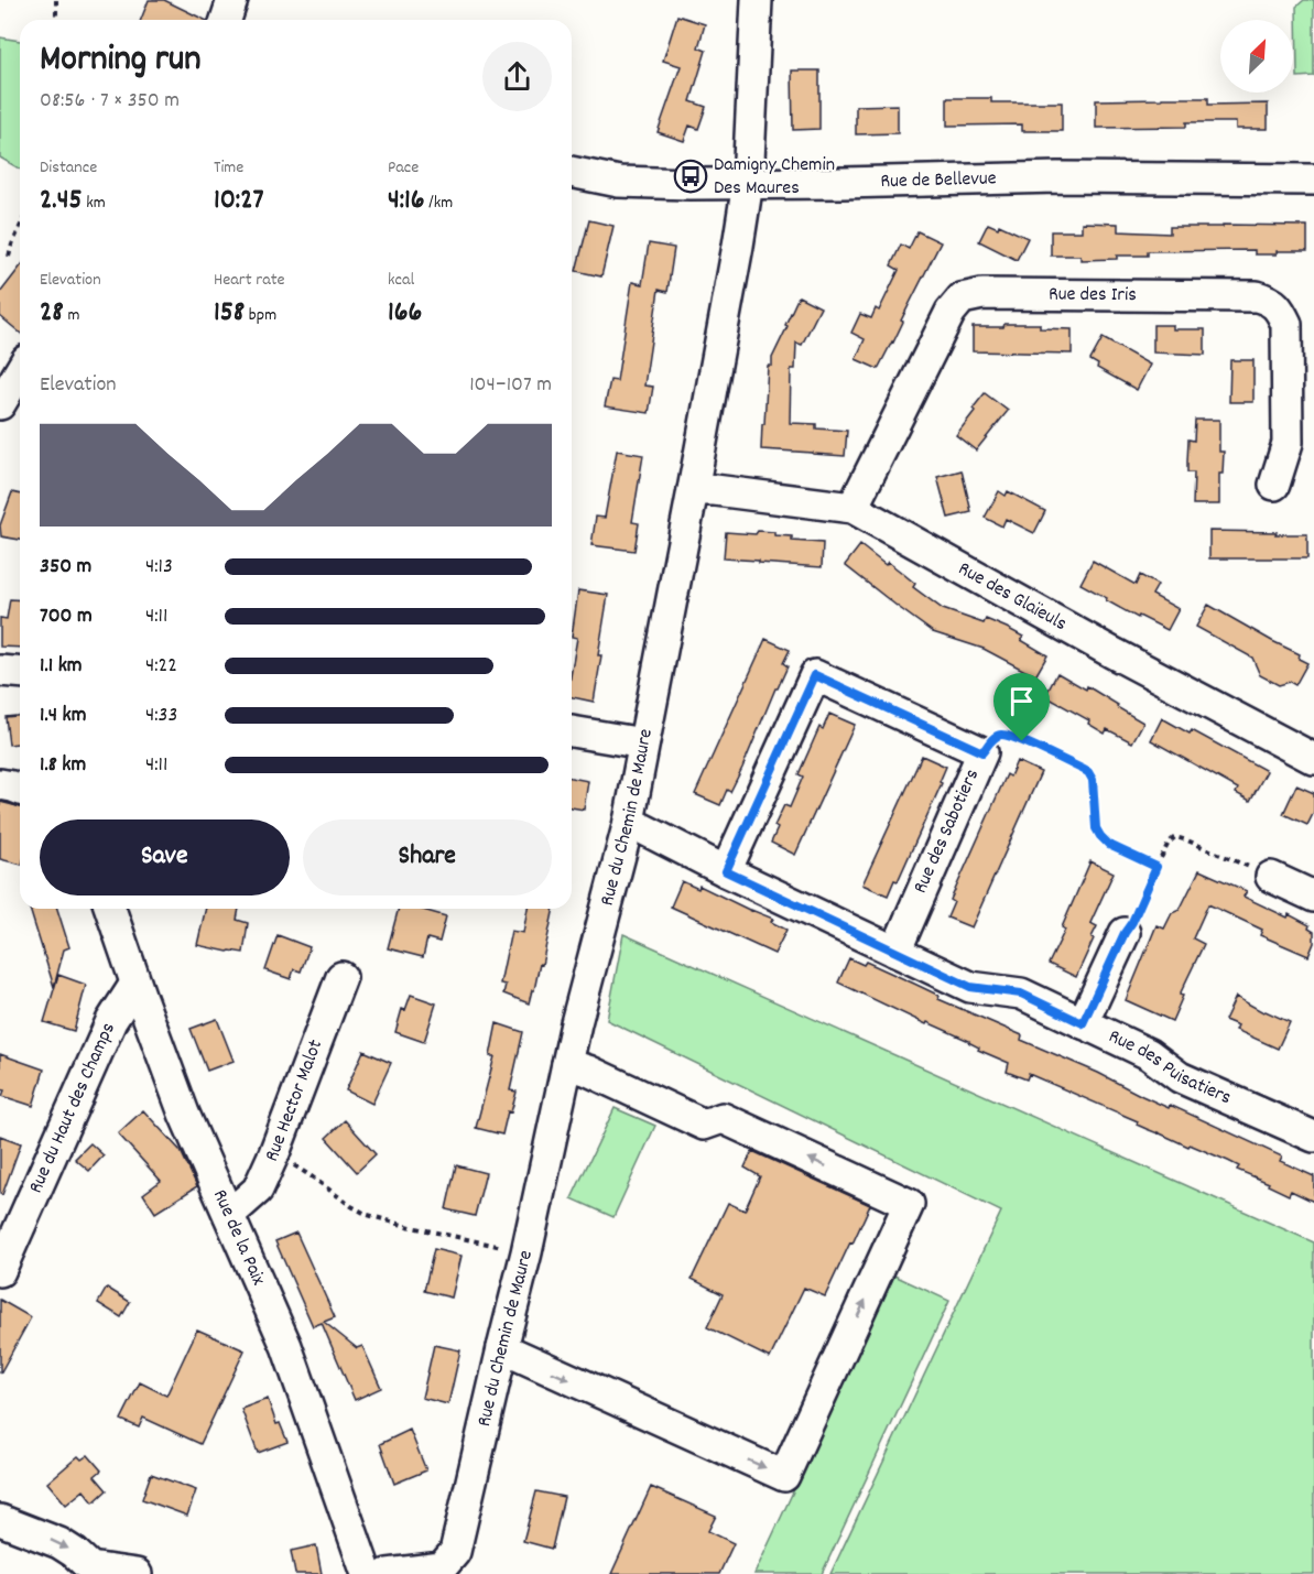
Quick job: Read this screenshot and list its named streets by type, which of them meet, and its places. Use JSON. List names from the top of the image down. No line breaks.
{"streets":{"street":["Rue de Bellevue","Rue des Iris","Rue des Glaïeuls","Rue du Chemin de Maure","Rue des Sabotiers","Rue des Puisatiers","Rue Hector Malot","Rue du Haut des Champs","Rue de la Paix"]},"crossings":[["Rue de Bellevue","Rue du Chemin de Maure"],["Rue des Iris","Rue des Glaïeuls"],["Rue des Glaïeuls","Rue du Chemin de Maure"],["Rue du Chemin de Maure","Rue des Puisatiers"],["Rue des Sabotiers","Rue des Puisatiers"],["Rue Hector Malot","Rue de la Paix"],["Rue du Haut des Champs","Rue de la Paix"]],"places":{"bus stop":["Damigny Chemin Des Maures"]},"north":"top right","page":{"heading":["Morning run","08:56 · 7 × 350 m"],"stats":[["Distance","2.45 km"],["Time","10:27"],["Pace","4:16 /km"],["Elevation","28 m"],["Heart rate","158 bpm"],["kcal","166"]],"chart":["Elevation","104–107 m"],"list":[{"name":"350 m","note":"4:13"},{"name":"700 m","note":"4:11"},{"name":"1.1 km","note":"4:22"},{"name":"1.4 km","note":"4:33"},{"name":"1.8 km","note":"4:11"}],"buttons":["Save","Share"]}}
